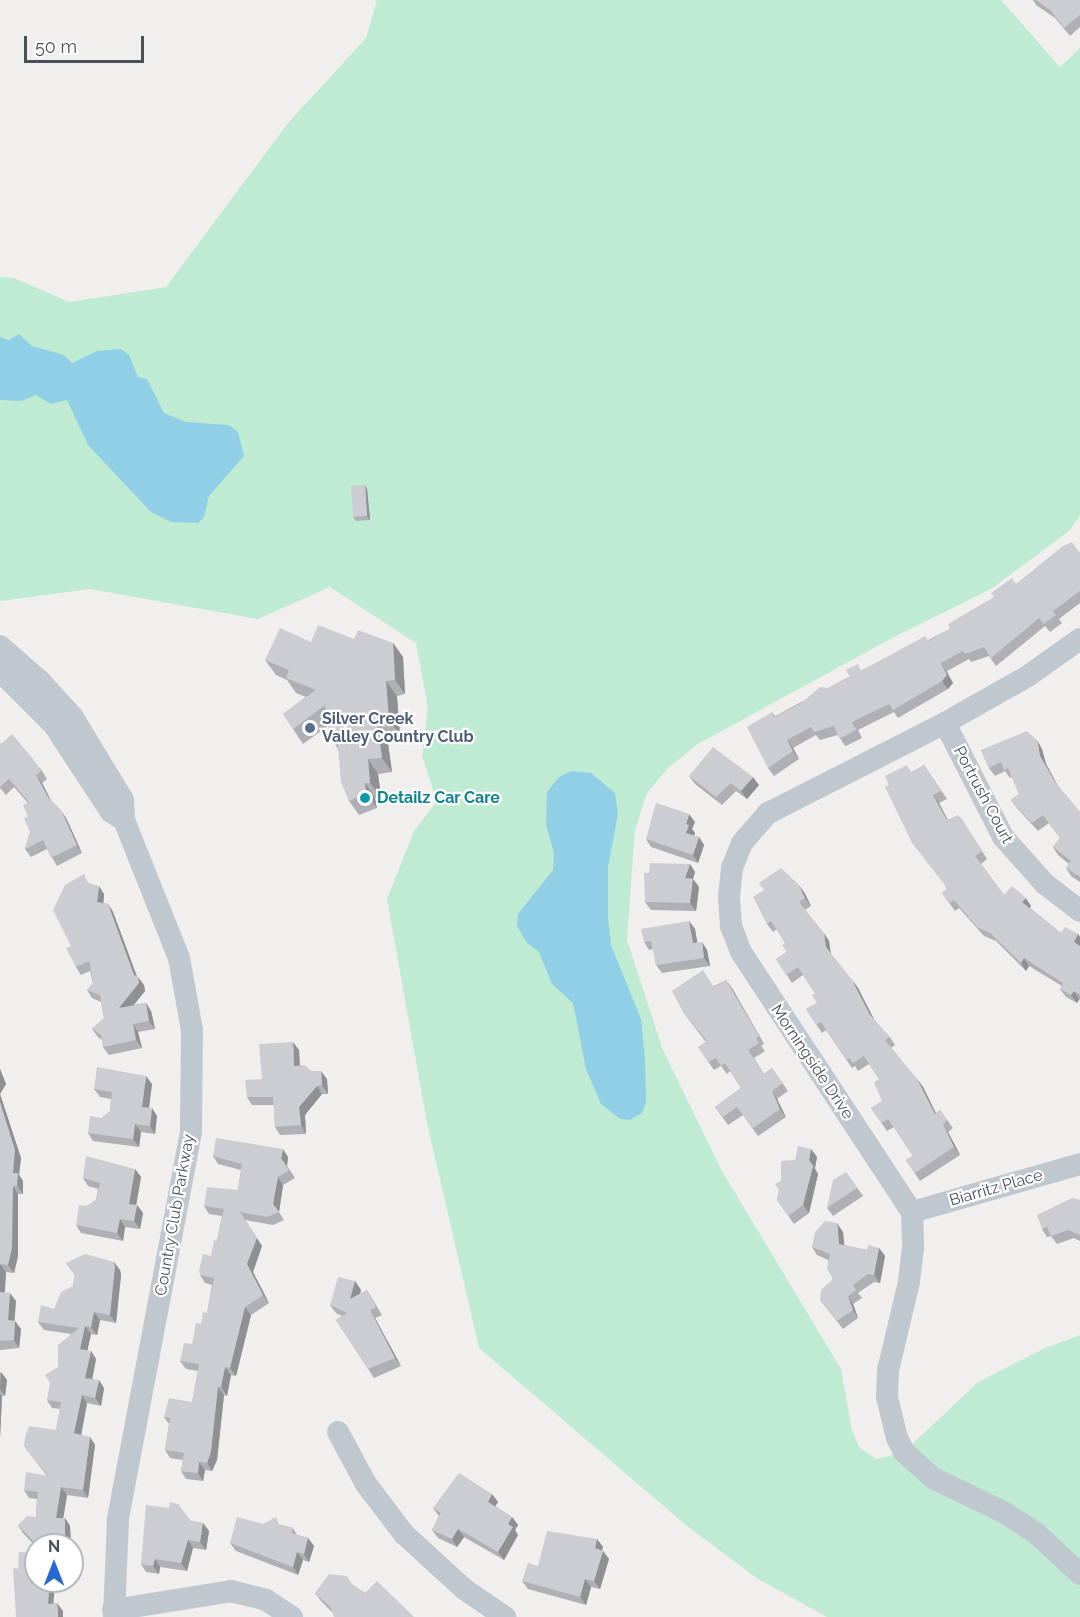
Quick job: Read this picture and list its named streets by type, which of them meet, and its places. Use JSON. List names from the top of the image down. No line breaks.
{"streets":{"street":["Portrush Court","Morningside Drive","Biarritz Place","Country Club Parkway"]},"crossings":[["Portrush Court","Morningside Drive"],["Morningside Drive","Biarritz Place"]],"places":["Silver Creek Valley Country Club","Detailz Car Care"],"scale_bar":"50 m","north":"top"}
